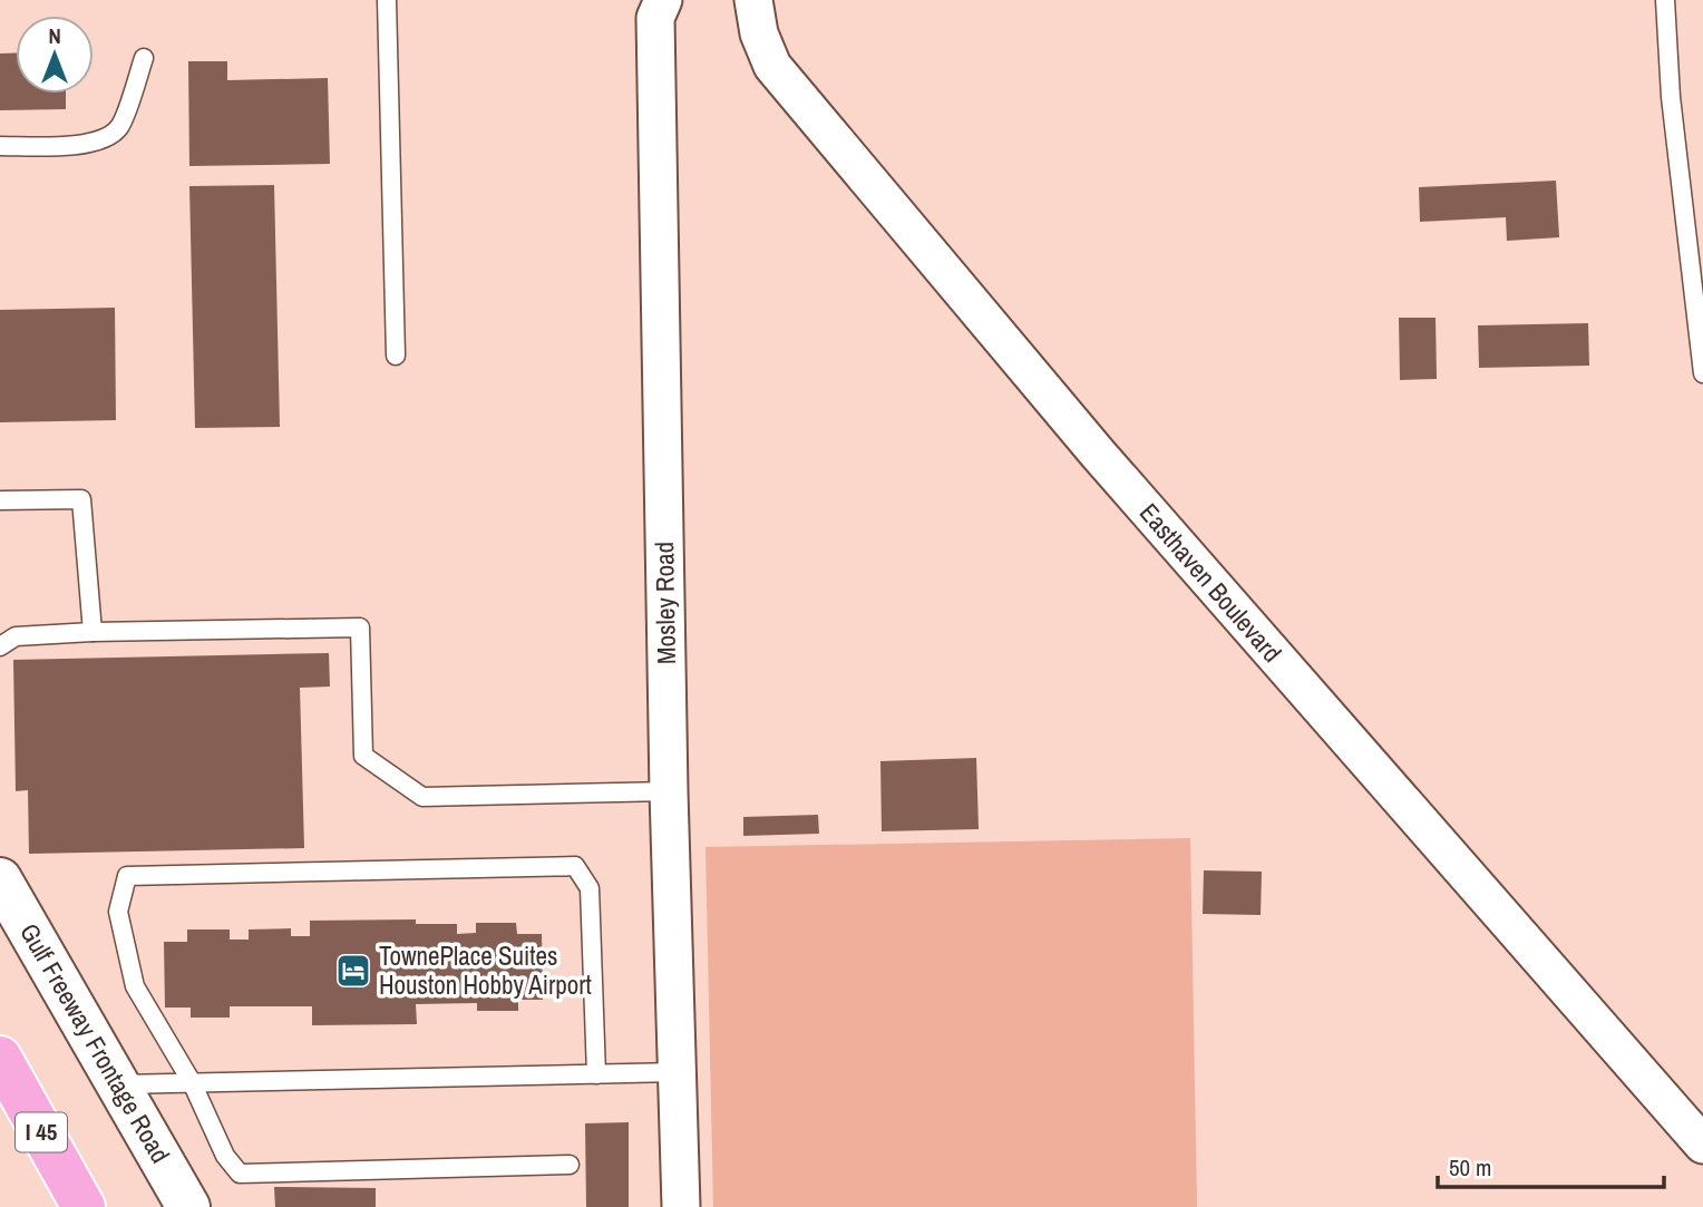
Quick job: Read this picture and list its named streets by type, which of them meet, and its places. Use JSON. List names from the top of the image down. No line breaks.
{"streets":{"highway":["I 45"],"main road":["Gulf Freeway Frontage Road"],"street":["Easthaven Boulevard","Mosley Road"]},"places":{"hotel":["TownePlace Suites Houston Hobby Airport"]},"scale_bar":"50 m","north":"top"}
